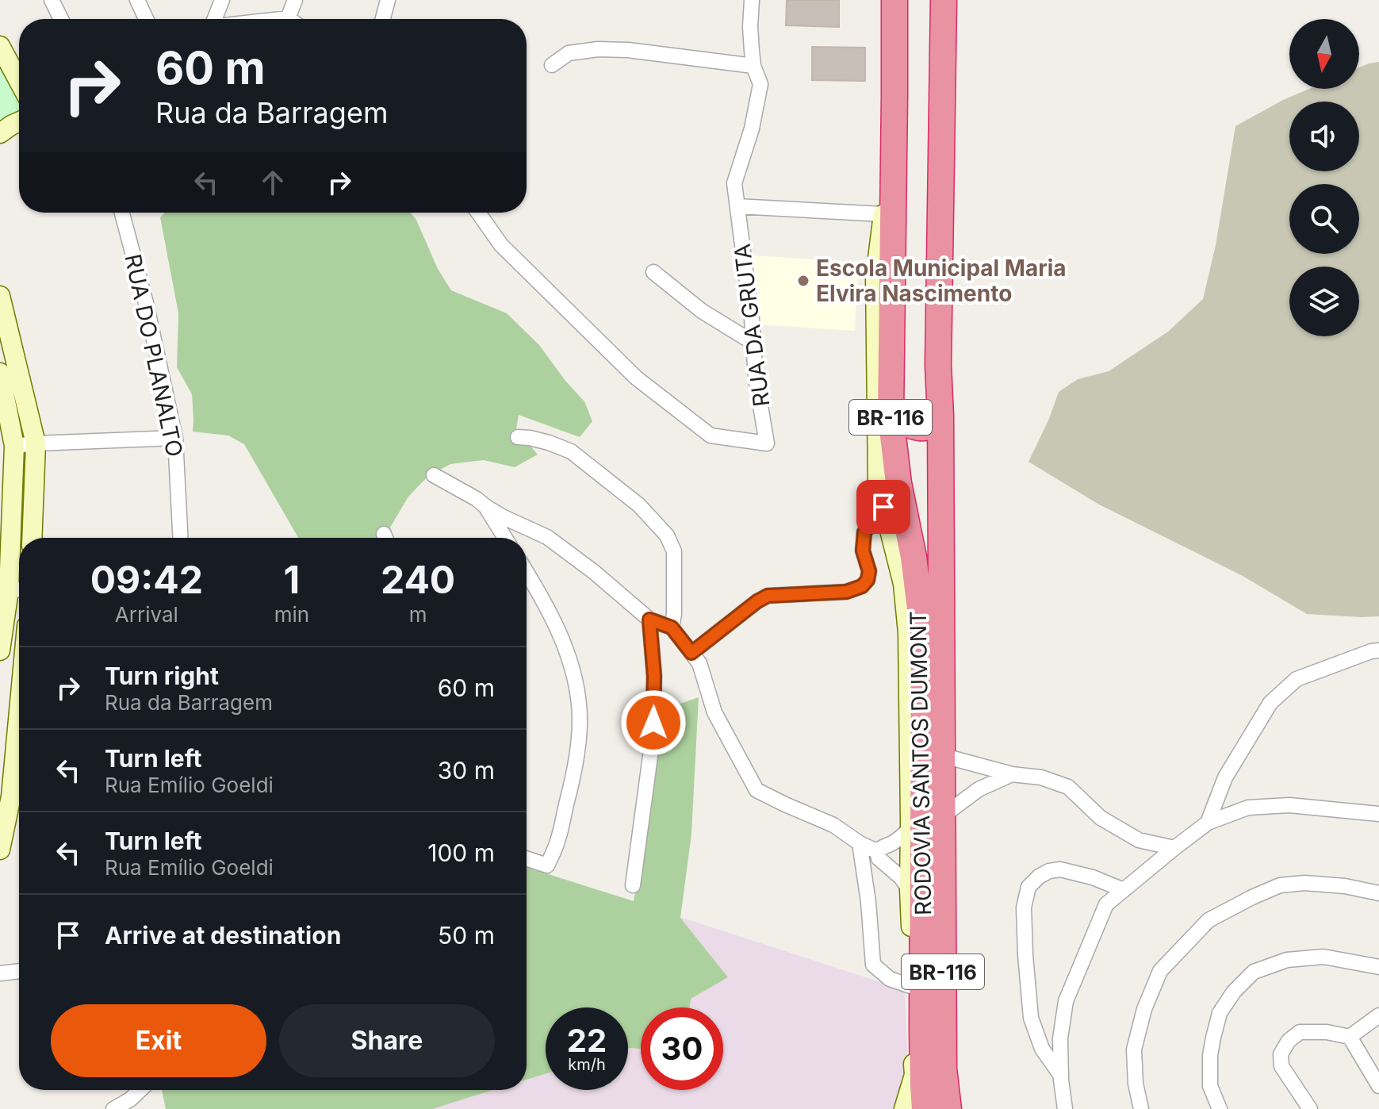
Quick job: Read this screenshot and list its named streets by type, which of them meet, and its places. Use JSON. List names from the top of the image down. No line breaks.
{"streets":{"highway":["BR-116","RODOVIA SANTOS DUMONT"],"street":["RUA DA GRUTA","RUA DO PLANALTO"]},"places":["Escola Municipal Maria Elvira Nascimento"],"north":"bottom","page":{"turn":["60 m","Rua da Barragem"],"eta":["09:42","Arrival","1","min","240","m"],"list":[{"name":"Turn right","note":"Rua da Barragem","value":"60 m"},{"name":"Turn left","note":"Rua Emílio Goeldi","value":"30 m"},{"name":"Turn left","note":"Rua Emílio Goeldi","value":"100 m"},{"name":"Arrive at destination","value":"50 m"}],"buttons":["Exit","Share"],"speed":"22 km/h","limit":"30"}}
